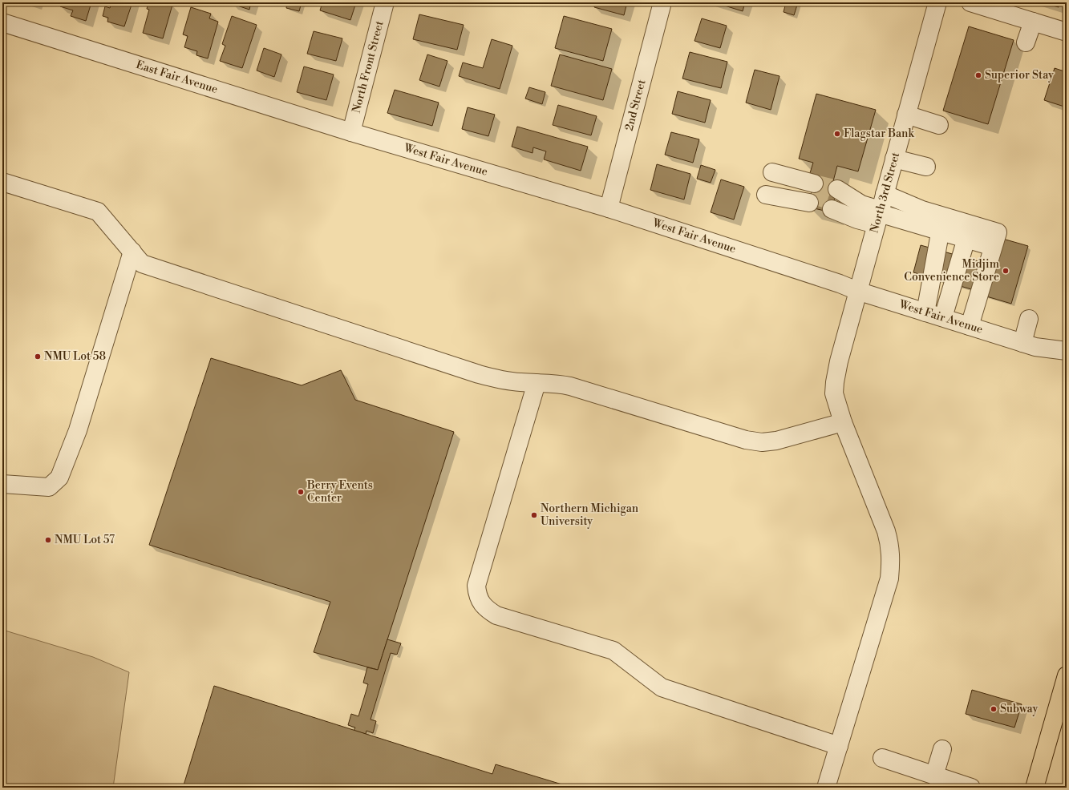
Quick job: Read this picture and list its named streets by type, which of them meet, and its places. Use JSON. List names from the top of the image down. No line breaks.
{"streets":{"street":["North Front Street","East Fair Avenue","2nd Street","West Fair Avenue","North 3rd Street"]},"crossings":[["North Front Street","East Fair Avenue"],["North Front Street","West Fair Avenue"],["East Fair Avenue","West Fair Avenue"],["2nd Street","West Fair Avenue"],["West Fair Avenue","North 3rd Street"]],"places":["Superior Stay","Flagstar Bank","Midjim Convenience Store","NMU Lot 58","Berry Events Center","Northern Michigan University","NMU Lot 57","Subway"]}
